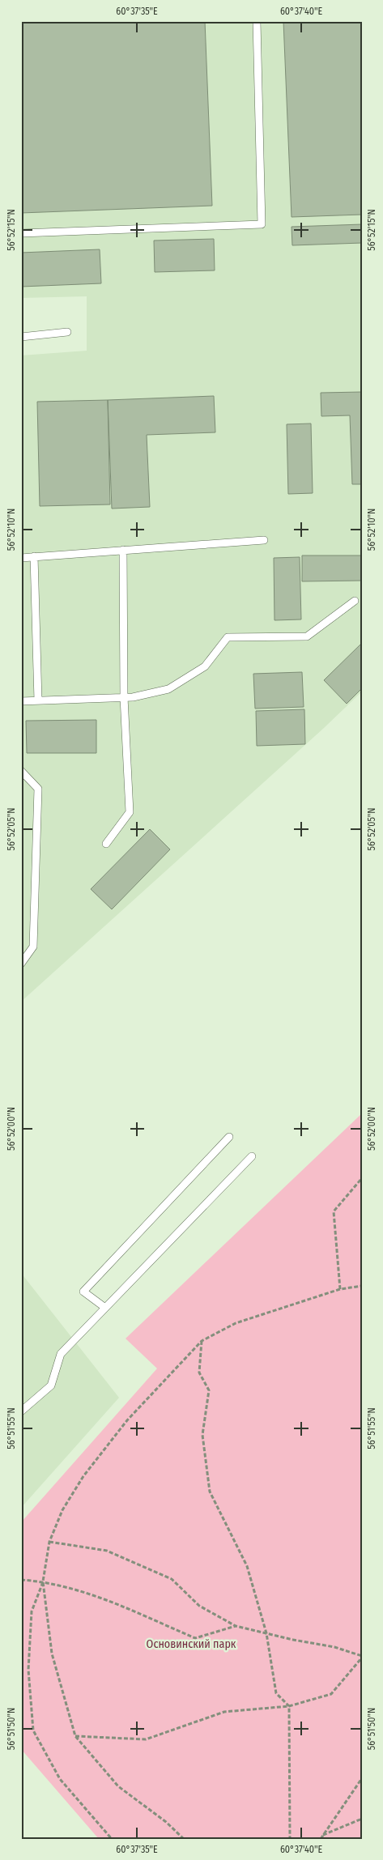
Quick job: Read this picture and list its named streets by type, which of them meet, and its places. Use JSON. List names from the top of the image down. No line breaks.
{"parks":["Основинский парк"],"coordinates":["60°37'35\"E","60°37'40\"E","56°52'15\"N","56°52'10\"N","56°52'05\"N","56°52'00\"N","56°51'55\"N","56°51'50\"N"]}
